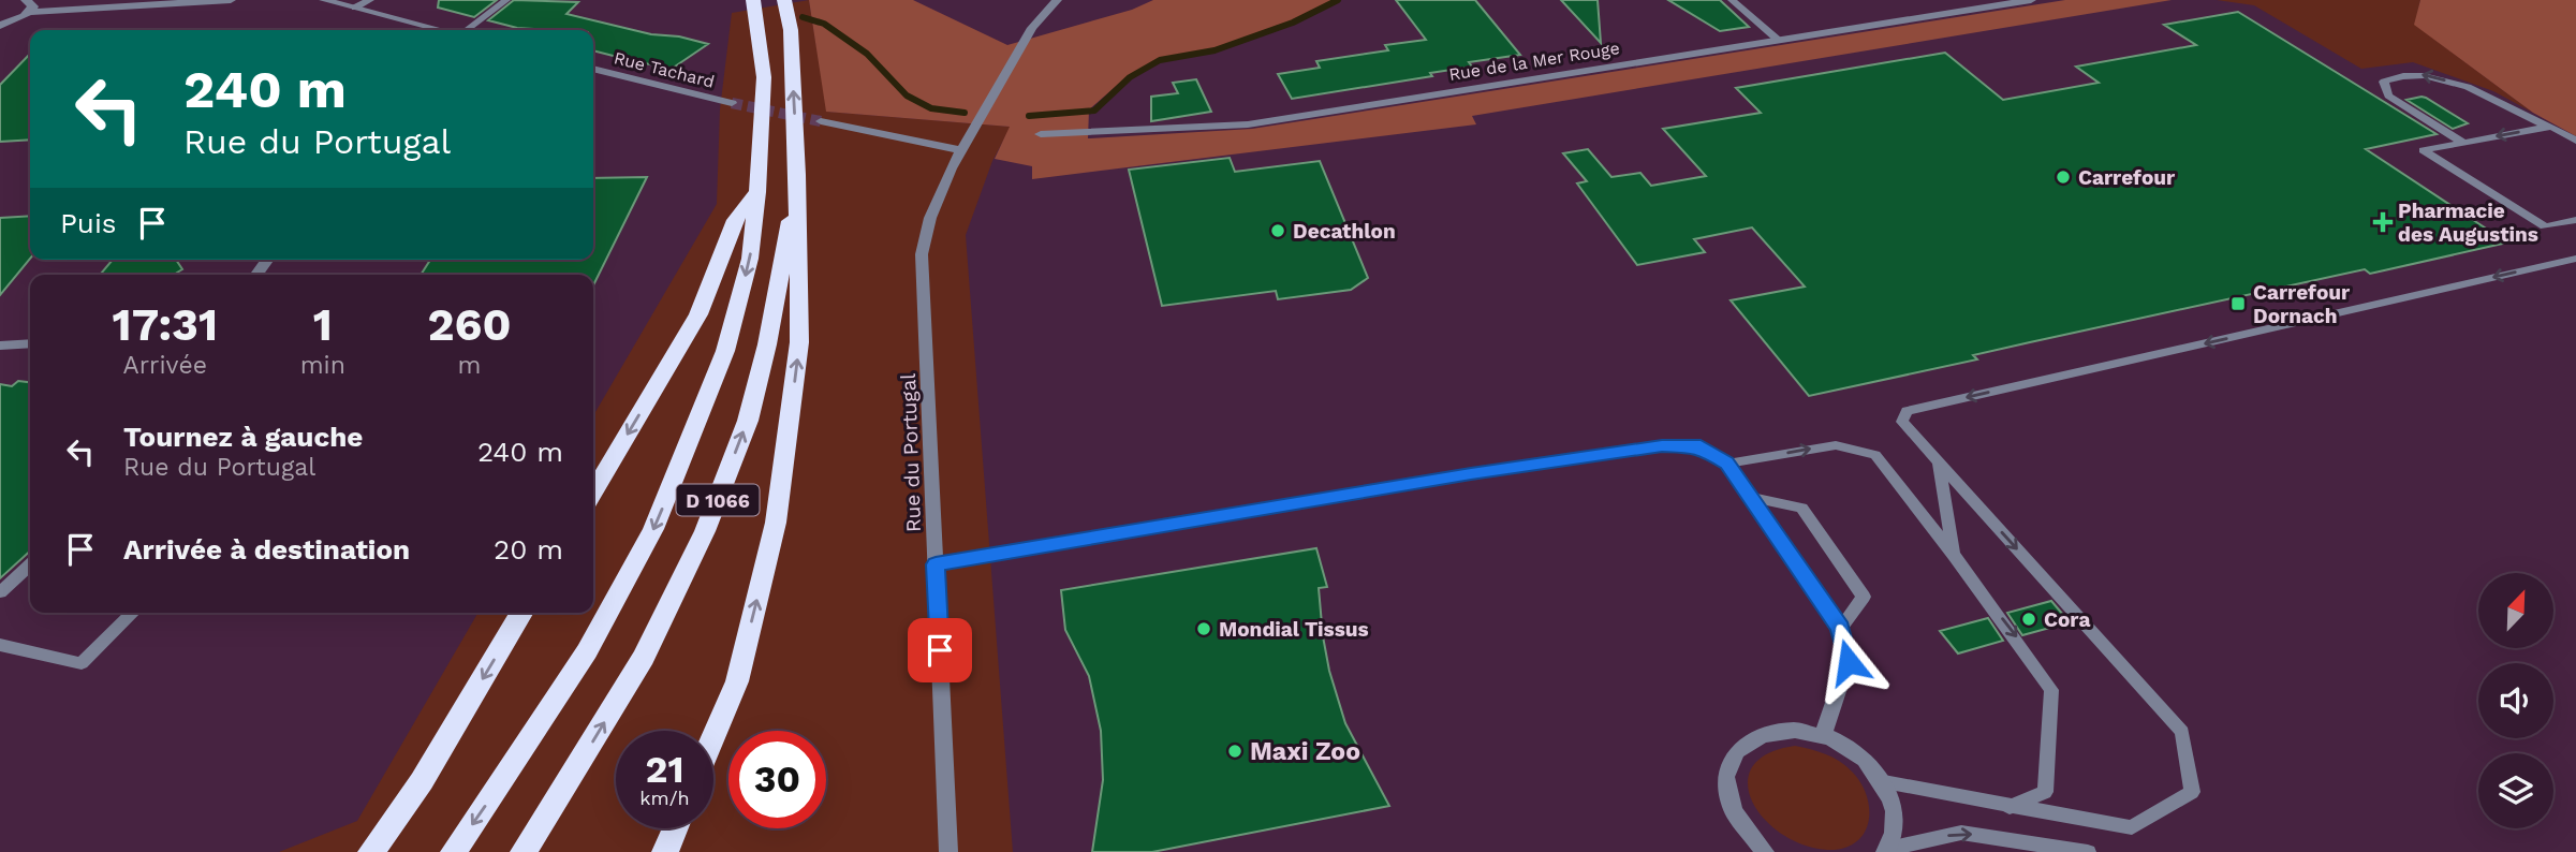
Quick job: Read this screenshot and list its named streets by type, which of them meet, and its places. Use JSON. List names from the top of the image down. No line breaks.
{"streets":{"highway":["D 1066"],"street":["Rue de la Mer Rouge","Rue Tachard","Rue du Portugal"]},"places":{"other":["Carrefour","Decathlon","Cora","Mondial Tissus","Maxi Zoo"],"health":["Pharmacie des Augustins"],"transit":["Carrefour Dornach"]},"north":"top right","page":{"turn":["240 m","Rue du Portugal"],"then":"Puis","eta":["17:31","Arrivée","1","min","260","m"],"list":[{"name":"Tournez à gauche","note":"Rue du Portugal","value":"240 m"},{"name":"Arrivée à destination","value":"20 m"}],"speed":"21 km/h","limit":"30"}}
